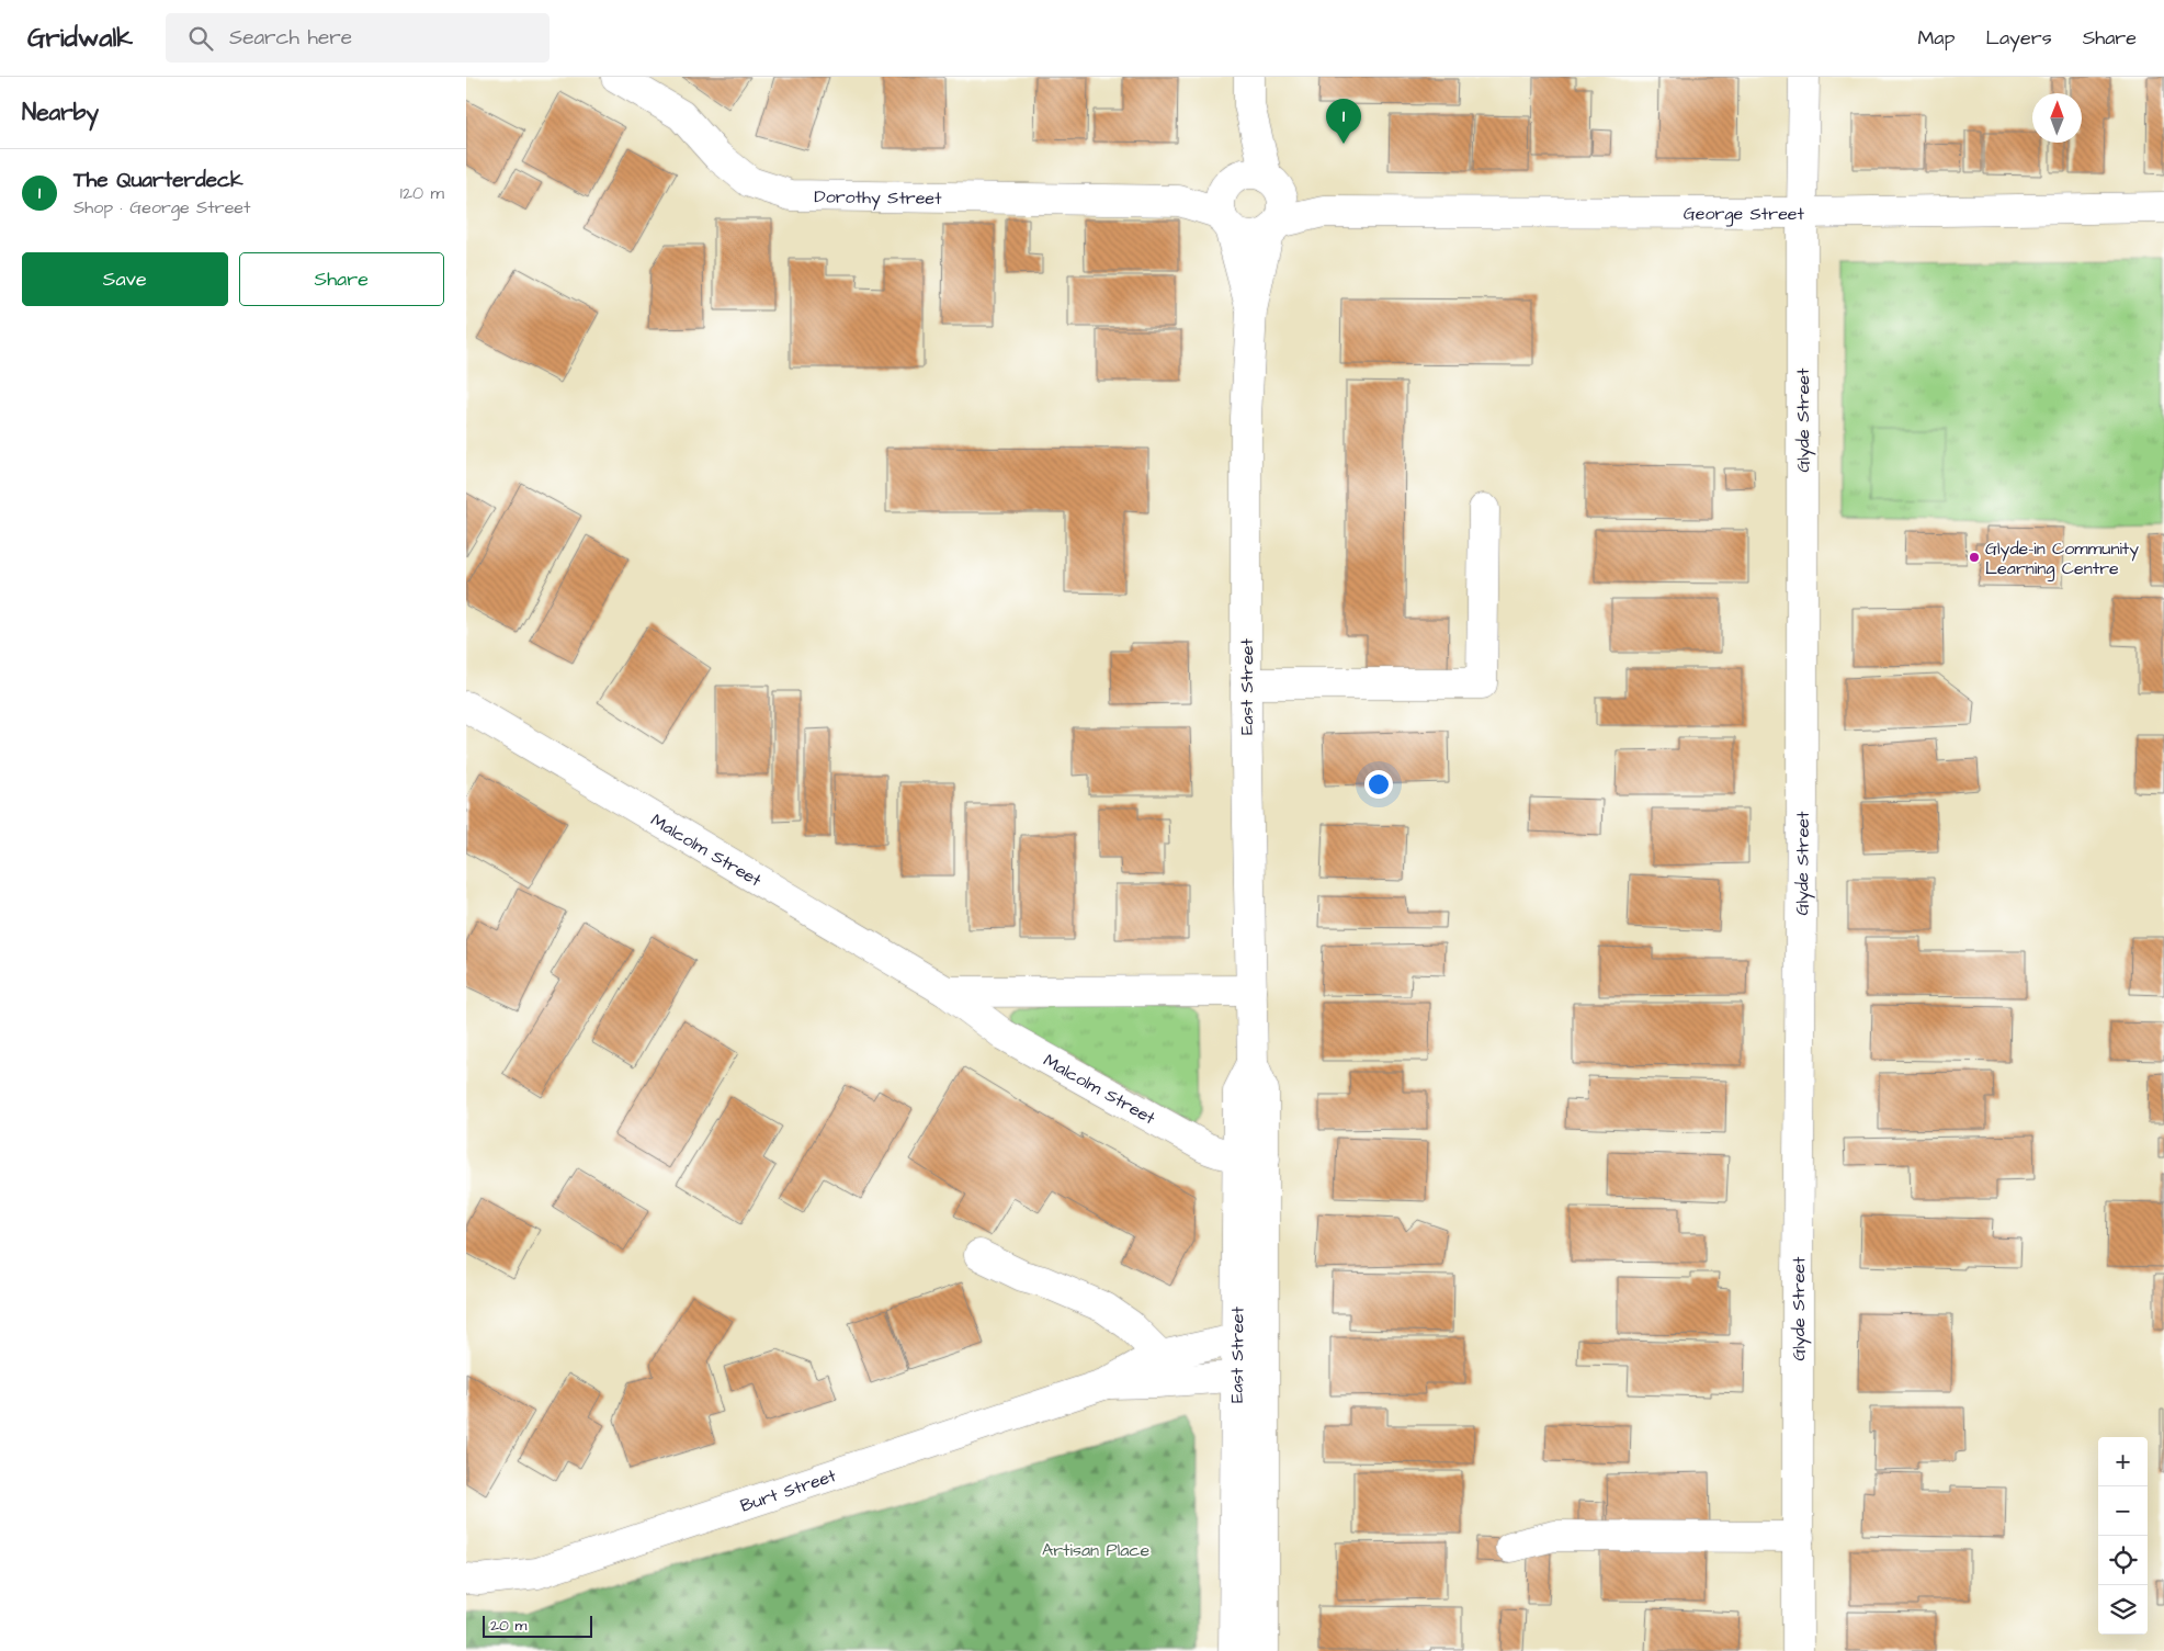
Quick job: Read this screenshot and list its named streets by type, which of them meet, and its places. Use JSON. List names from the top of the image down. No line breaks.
{"streets":{"street":["Dorothy Street","George Street","Glyde Street","East Street","Malcolm Street","Burt Street"]},"crossings":[["Dorothy Street","George Street"],["Dorothy Street","East Street"],["George Street","Glyde Street"],["George Street","East Street"],["East Street","Malcolm Street"],["East Street","Burt Street"]],"parks":["Artisan Place"],"places":["Glyde-in Community Learning Centre"],"scale_bar":"20 m","north":"top","page":{"header":"Gridwalk","search":"Search here","nav":["Map","Layers","Share"],"heading":"Nearby","pins":"1","list":[{"mark":"1","name":"The Quarterdeck","note":"Shop · George Street","value":"120 m"}],"buttons":["Save","Share"],"map_buttons":["+","−"],"scale":"20 m"}}
